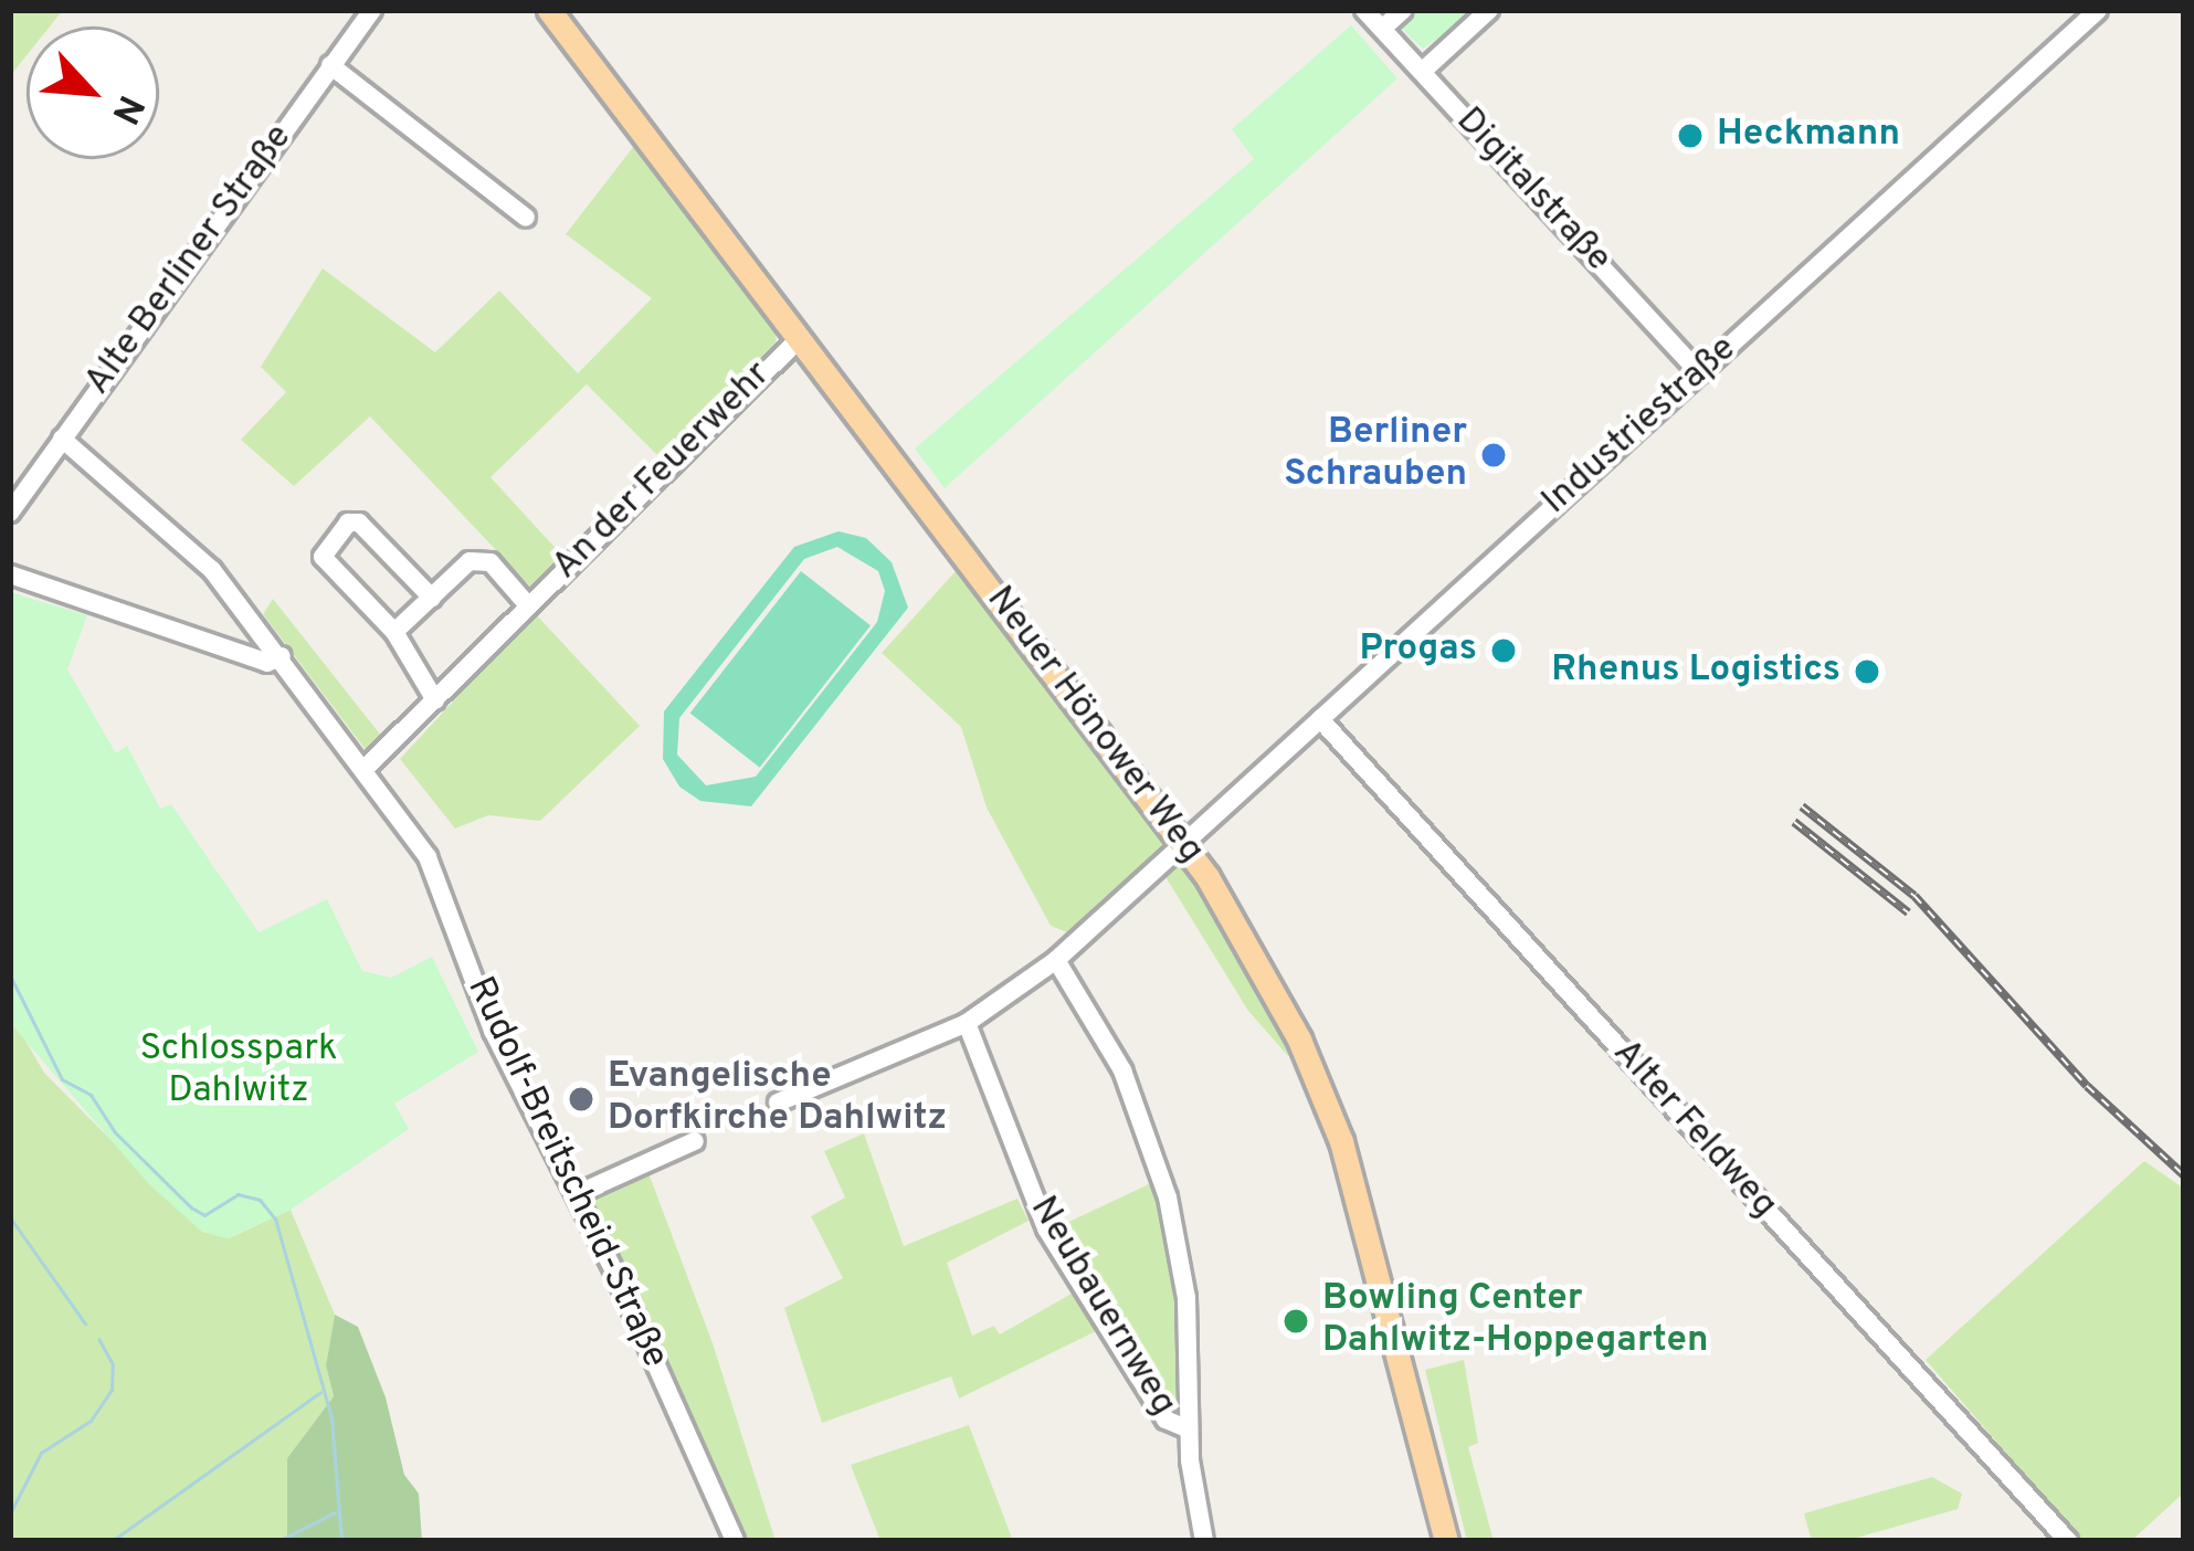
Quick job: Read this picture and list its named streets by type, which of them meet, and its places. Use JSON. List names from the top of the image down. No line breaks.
{"streets":{"main road":["Neuer Hönower Weg"],"street":["Digitalstraße","Alte Berliner Straße","Industriestraße","An der Feuerwehr","Alter Feldweg","Rudolf-Breitscheid-Straße","Neubauernweg"]},"crossings":[["Digitalstraße","Industriestraße"],["Alte Berliner Straße","Rudolf-Breitscheid-Straße"],["Industriestraße","Neuer Hönower Weg"],["Industriestraße","Alter Feldweg"],["Industriestraße","Neubauernweg"],["An der Feuerwehr","Neuer Hönower Weg"],["An der Feuerwehr","Rudolf-Breitscheid-Straße"]],"parks":["Schlosspark Dahlwitz"],"places":["Heckmann","Berliner Schrauben","Progas","Rhenus Logistics","Evangelische Dorfkirche Dahlwitz","Bowling Center Dahlwitz-Hoppegarten"],"north":"bottom right"}
